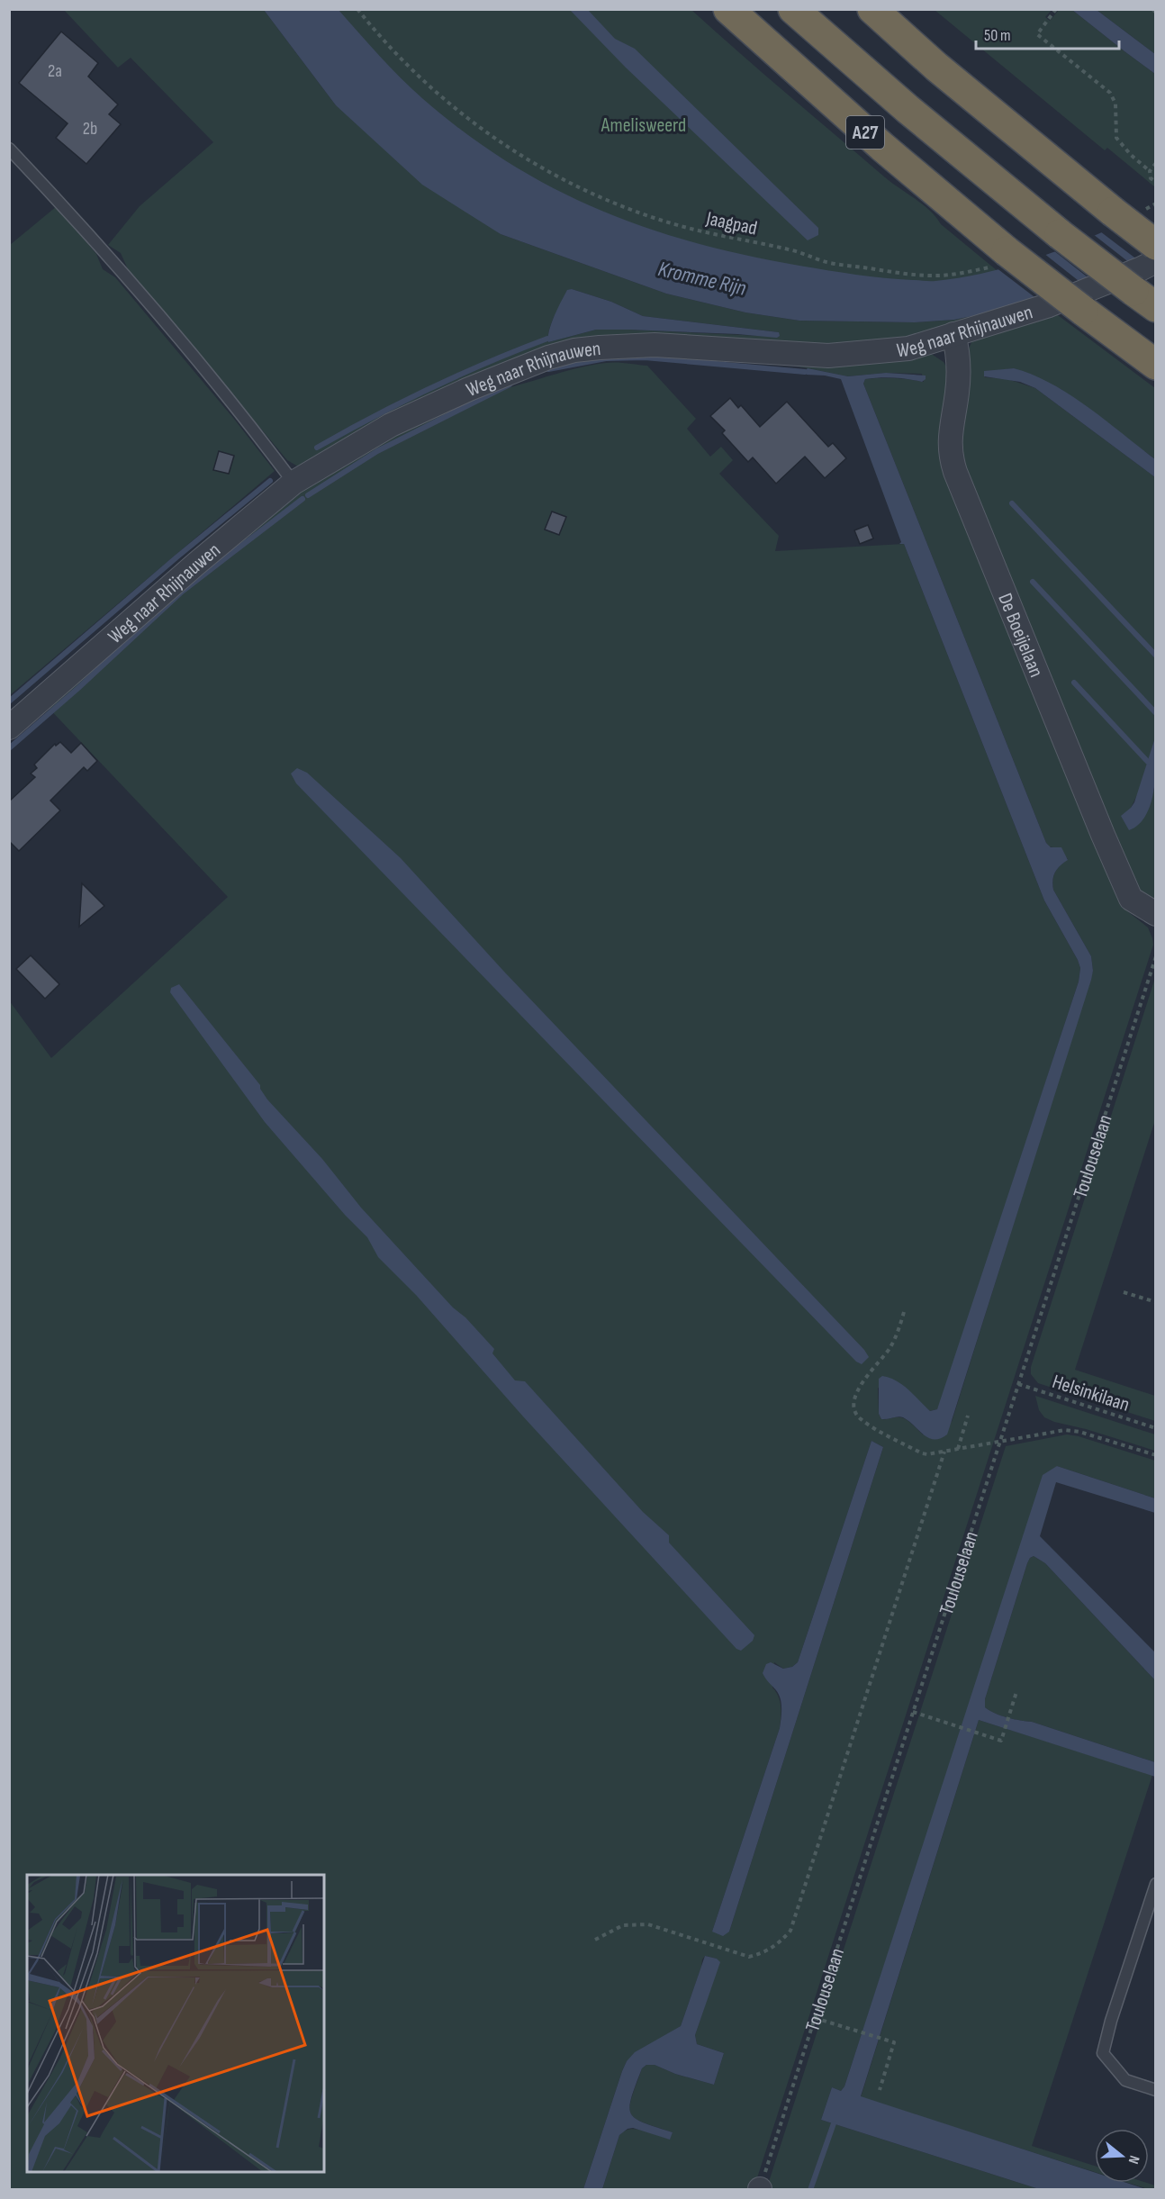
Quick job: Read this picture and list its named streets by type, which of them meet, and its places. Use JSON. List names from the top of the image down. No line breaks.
{"streets":{"highway":["A27"],"street":["Weg naar Rhijnauwen","De Boeijelaan"],"path":["Jaagpad","Toulouselaan","Helsinkilaan"]},"crossings":[["A27","Jaagpad"],["Weg naar Rhijnauwen","De Boeijelaan"],["Toulouselaan","Helsinkilaan"]],"water":["Kromme Rijn"],"parks":["Amelisweerd"],"house_numbers":["2a","2b"],"scale_bar":"50 m","north":"right"}
